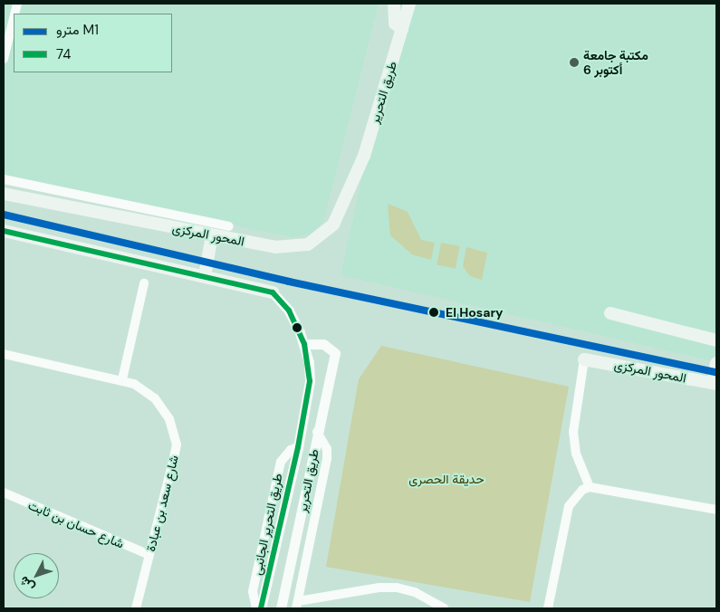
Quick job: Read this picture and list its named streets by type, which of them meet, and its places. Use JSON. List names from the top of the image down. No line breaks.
{"streets":{"main road":["طريق التحرير","المحور المركزى"],"street":["شارع سعد بن عبادة","شارع حسان بن ثابت","طريق التحرير الجانبى"]},"crossings":[["طريق التحرير","المحور المركزى"],["طريق التحرير","طريق التحرير الجانبى"],["شارع سعد بن عبادة","شارع حسان بن ثابت"]],"parks":["حديقة الحصرى"],"places":["مكتبة جامعة 6 أكتوبر","El Hosary"],"lines":["metro line M1","transit line 74"],"legend":["مترو M1","74"],"north":"bottom left"}
